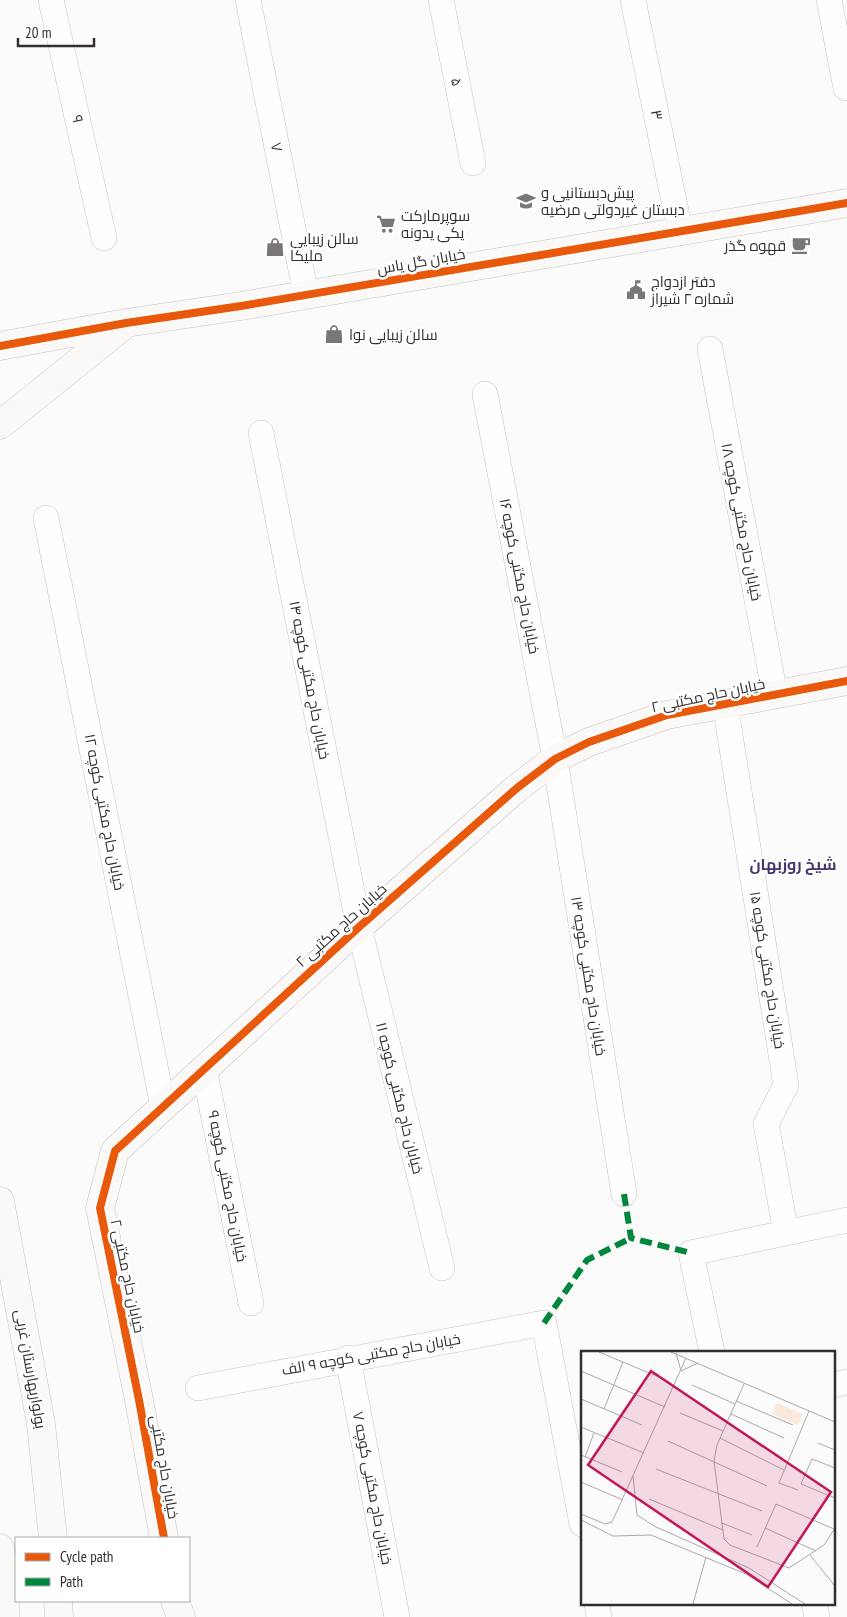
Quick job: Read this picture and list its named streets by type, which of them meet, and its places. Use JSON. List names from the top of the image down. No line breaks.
{"streets":{"street":["۵","۳","۹","۷","خیابان گل یاس","خیابان حاج مکتبی کوچه ۱۸","خیابان حاج مکتبی کوچه ۱۶","خیابان حاج مکتبی کوچه ۱۴","خیابان حاج مکتبی ۲","خیابان حاج مکتبی کوچه ۱۲","خیابان حاج مکتبی کوچه ۱۵","خیابان حاج مکتبی کوچه ۱۳","خیابان حاج مکتبی کوچه ۱۱","خیابان حاج مکتبی کوچه ۹","خیابان حاج مکتبی کوچه ۹ الف","بولواربهارستان غربی","خیابان حاج مکتبی","خیابان حاج مکتبی کوچه ۷"]},"crossings":[["۳","خیابان گل یاس"],["۷","خیابان گل یاس"],["خیابان حاج مکتبی کوچه ۱۸","خیابان حاج مکتبی ۲"],["خیابان حاج مکتبی کوچه ۱۶","خیابان حاج مکتبی ۲"],["خیابان حاج مکتبی کوچه ۱۶","خیابان حاج مکتبی کوچه ۱۳"],["خیابان حاج مکتبی کوچه ۱۴","خیابان حاج مکتبی ۲"],["خیابان حاج مکتبی کوچه ۱۴","خیابان حاج مکتبی کوچه ۱۱"],["خیابان حاج مکتبی ۲","خیابان حاج مکتبی کوچه ۱۲"],["خیابان حاج مکتبی ۲","خیابان حاج مکتبی کوچه ۱۵"],["خیابان حاج مکتبی ۲","خیابان حاج مکتبی کوچه ۱۳"],["خیابان حاج مکتبی ۲","خیابان حاج مکتبی کوچه ۱۱"],["خیابان حاج مکتبی ۲","خیابان حاج مکتبی کوچه ۹"],["خیابان حاج مکتبی ۲","خیابان حاج مکتبی"],["خیابان حاج مکتبی کوچه ۹ الف","خیابان حاج مکتبی کوچه ۷"]],"districts":["شیخ روزبهان"],"places":{"school or university":["پیش‌دبستانیی و دبستان غیردولتی مرضیه"],"supermarket":["سوپرمارکت یکی یدونه"],"cafe":["قهوه گذر"],"shop":["سالن زیبایی ملیکا","سالن زیبایی نوا"],"public building":["دفتر ازدواج شماره ۲ شیراز"]},"legend":["Cycle path","Path"],"scale_bar":"20 m"}
